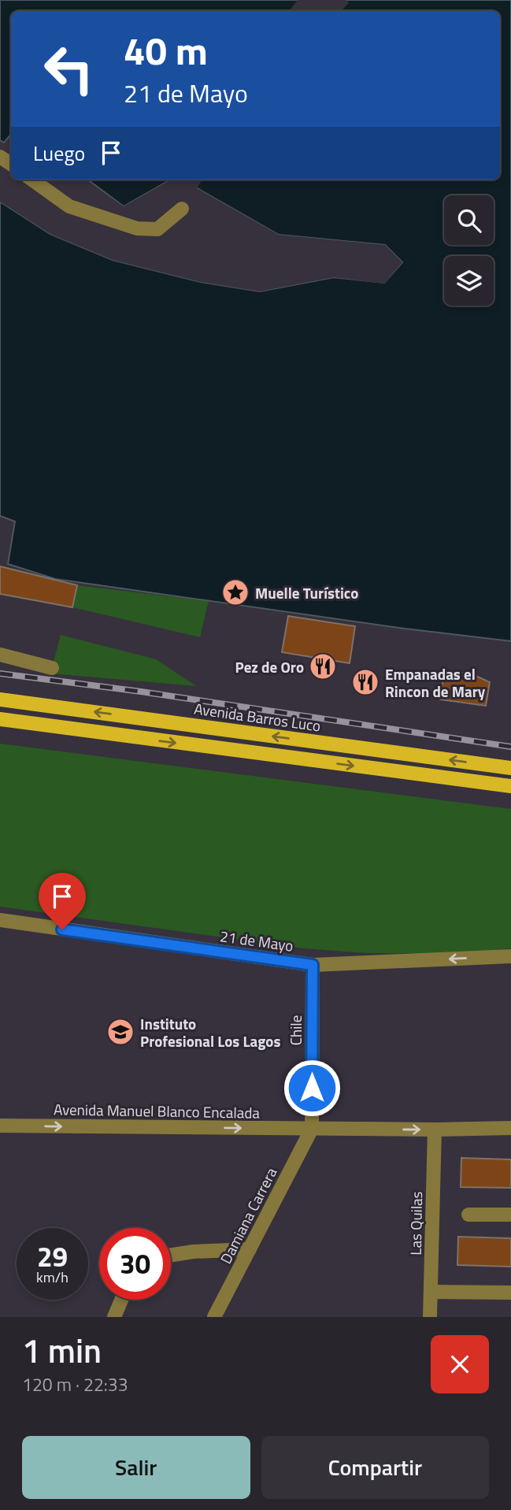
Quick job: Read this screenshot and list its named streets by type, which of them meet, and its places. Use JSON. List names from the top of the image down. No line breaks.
{"streets":{"main road":["Avenida Barros Luco"],"street":["21 de Mayo","Chile","Avenida Manuel Blanco Encalada","Damiana Carrera","Las Quilas"]},"crossings":[["21 de Mayo","Chile"],["Chile","Avenida Manuel Blanco Encalada"],["Chile","Damiana Carrera"],["Avenida Manuel Blanco Encalada","Damiana Carrera"],["Avenida Manuel Blanco Encalada","Las Quilas"]],"one_way":["21 de Mayo","Avenida Manuel Blanco Encalada"],"places":{"place":["Muelle Turístico"],"restaurant":["Pez de Oro","Empanadas el Rincon de Mary"],"school or university":["Instituto Profesional Los Lagos"]},"page":{"turn":["40 m","21 de Mayo"],"then":"Luego","speed":"29 km/h","limit":"30","heading":["1 min","120 m · 22:33"],"buttons":["Salir","Compartir"]}}
